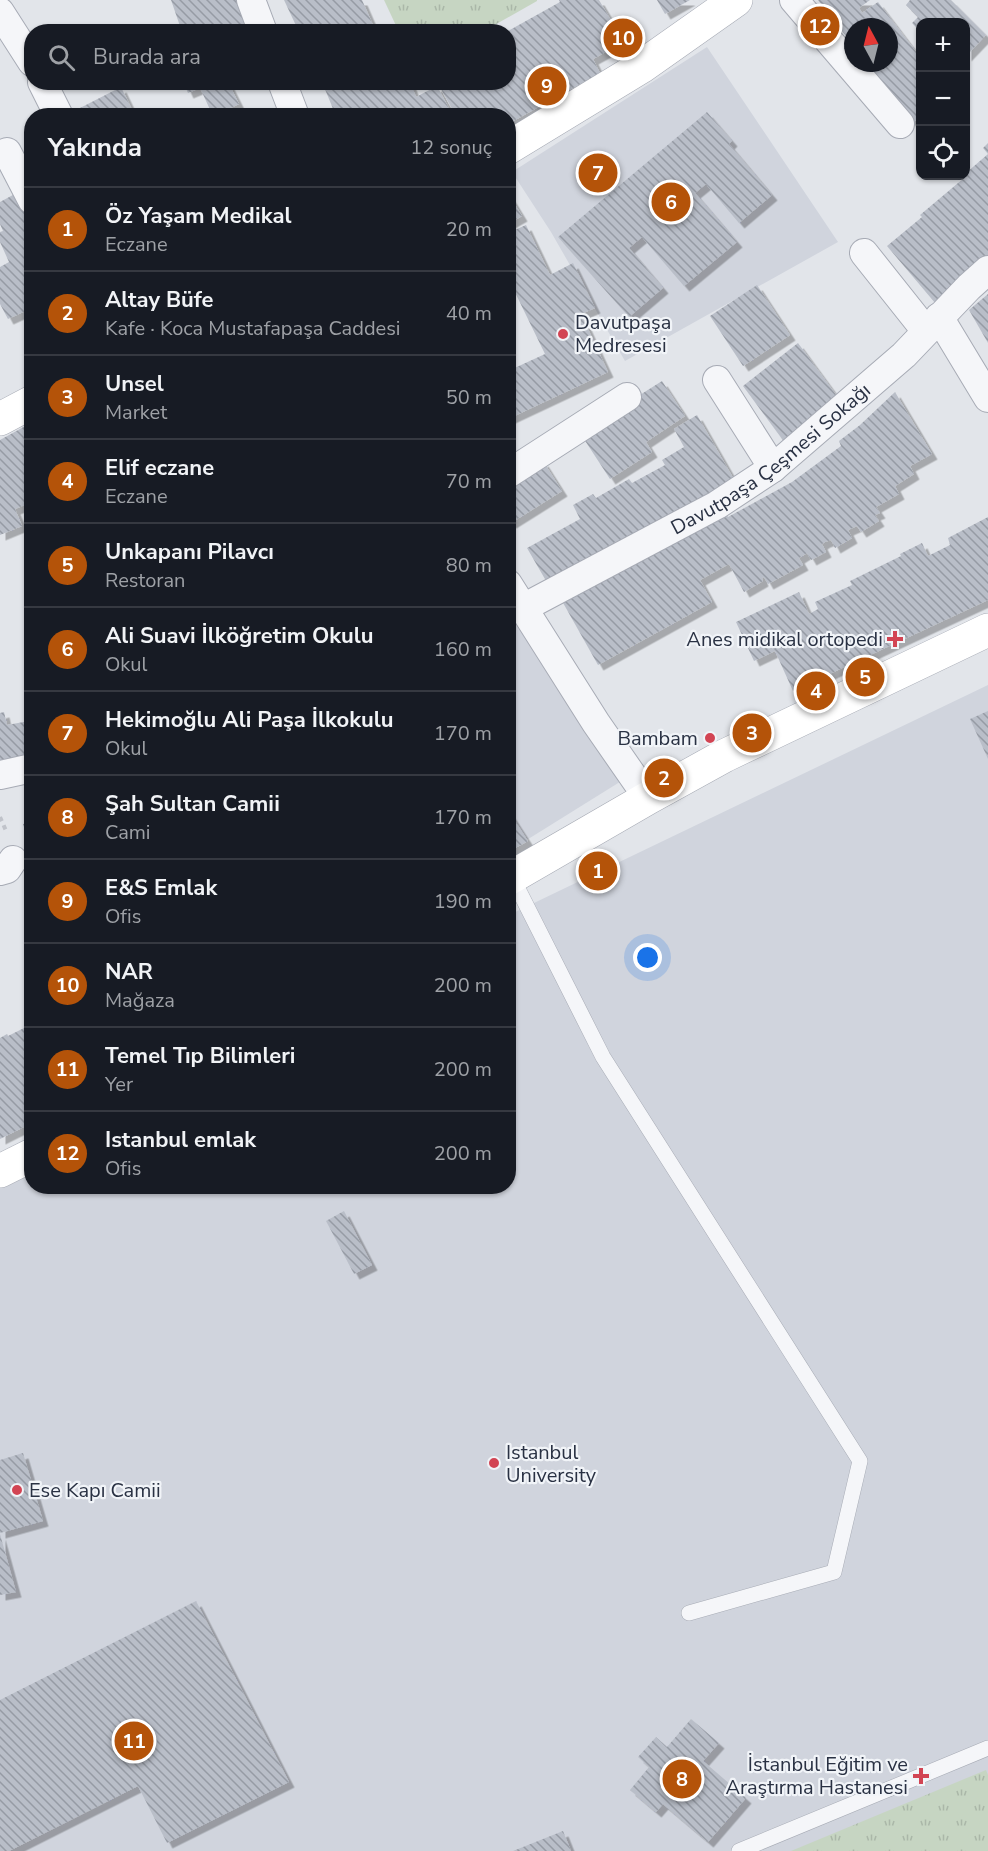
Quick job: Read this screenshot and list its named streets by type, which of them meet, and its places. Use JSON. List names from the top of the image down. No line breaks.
{"streets":{"street":["Davutpaşa Çeşmesi Sokağı"]},"places":{"other":["Davutpaşa Medresesi","Bambam","Istanbul University","Ese Kapı Camii"],"health":["Anes midikal ortopedi","İstanbul Eğitim ve Araştırma Hastanesi"]},"north":"top","page":{"pins":["12","10","9","7","6","5","4","3","2","1","11","8"],"map_buttons":["+","−"],"search":"Burada ara","heading":["Yakında","12 sonuç"],"list":[{"mark":"1","name":"Öz Yaşam Medikal","note":"Eczane","value":"20 m"},{"mark":"2","name":"Altay Büfe","note":"Kafe · Koca Mustafapaşa Caddesi","value":"40 m"},{"mark":"3","name":"Unsel","note":"Market","value":"50 m"},{"mark":"4","name":"Elif eczane","note":"Eczane","value":"70 m"},{"mark":"5","name":"Unkapanı Pilavcı","note":"Restoran","value":"80 m"},{"mark":"6","name":"Ali Suavi İlköğretim Okulu","note":"Okul","value":"160 m"},{"mark":"7","name":"Hekimoğlu Ali Paşa İlkokulu","note":"Okul","value":"170 m"},{"mark":"8","name":"Şah Sultan Camii","note":"Cami","value":"170 m"},{"mark":"9","name":"E&S Emlak","note":"Ofis","value":"190 m"},{"mark":"10","name":"NAR","note":"Mağaza","value":"200 m"},{"mark":"11","name":"Temel Tıp Bilimleri","note":"Yer","value":"200 m"},{"mark":"12","name":"Istanbul emlak","note":"Ofis","value":"200 m"}]}}
